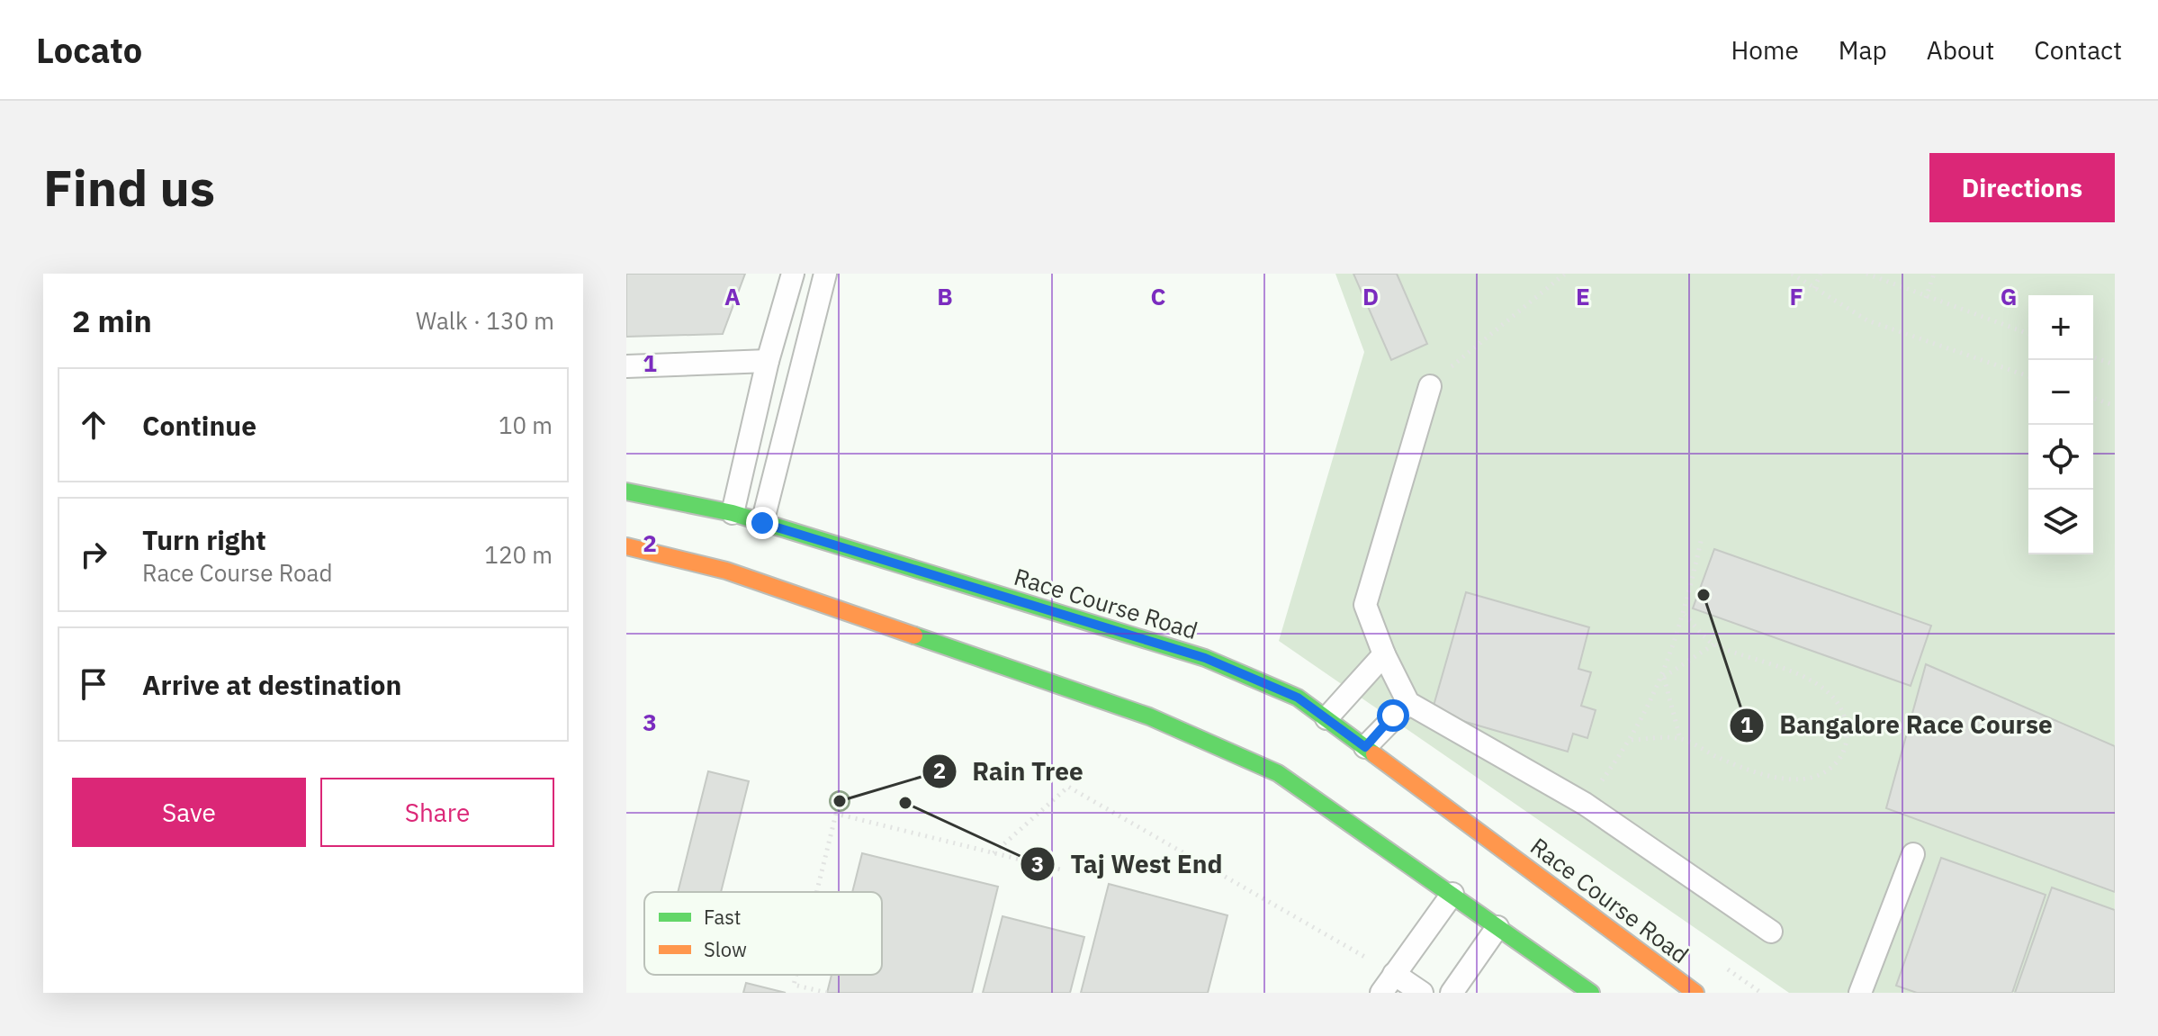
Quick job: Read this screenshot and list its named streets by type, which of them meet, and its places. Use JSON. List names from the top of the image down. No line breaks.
{"streets":{"main road":["Race Course Road"]},"places":["Bangalore Race Course","Rain Tree","Taj West End"],"legend":["Fast","Slow"],"page":{"header":"Locato","nav":["Home","Map","About","Contact"],"buttons":["Directions",["Save","Share"]],"title":"Find us","heading":["2 min","Walk · 130 m"],"map_buttons":["+","−"],"list":[["Continue","10 m"],["Turn right","Race Course Road","120 m"],"Arrive at destination"]},"grid":{"columns":["A","B","C","D","E","F","G"],"rows":["1","2","3"]}}
